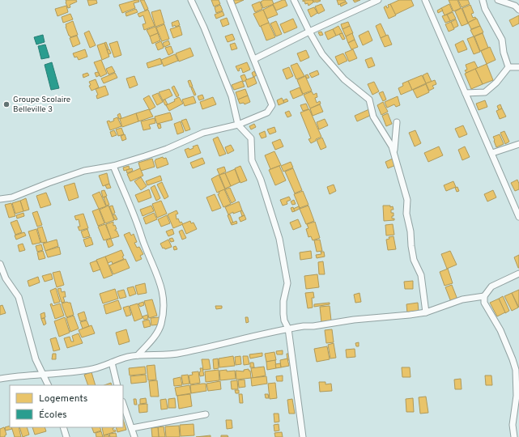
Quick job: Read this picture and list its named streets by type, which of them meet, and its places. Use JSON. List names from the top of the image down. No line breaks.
{"places":["Groupe Scolaire Belleville 3"],"legend":["Logements","Écoles"]}
